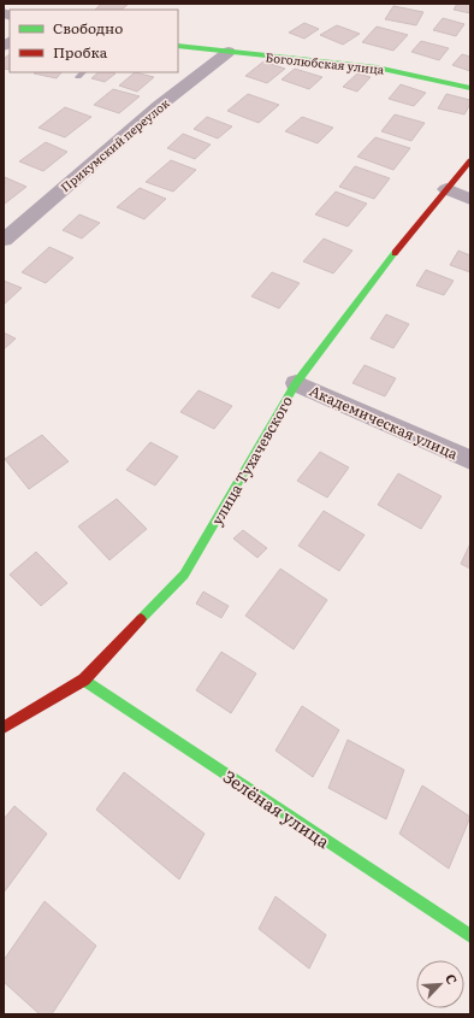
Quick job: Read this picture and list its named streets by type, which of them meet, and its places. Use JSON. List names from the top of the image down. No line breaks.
{"streets":{"street":["Боголюбская улица","Прикумский переулок","Академическая улица","улица Тухачевского","Зелёная улица"]},"crossings":[["Боголюбская улица","Прикумский переулок"],["Академическая улица","улица Тухачевского"],["улица Тухачевского","Зелёная улица"]],"legend":["Свободно","Пробка"],"north":"top right"}
